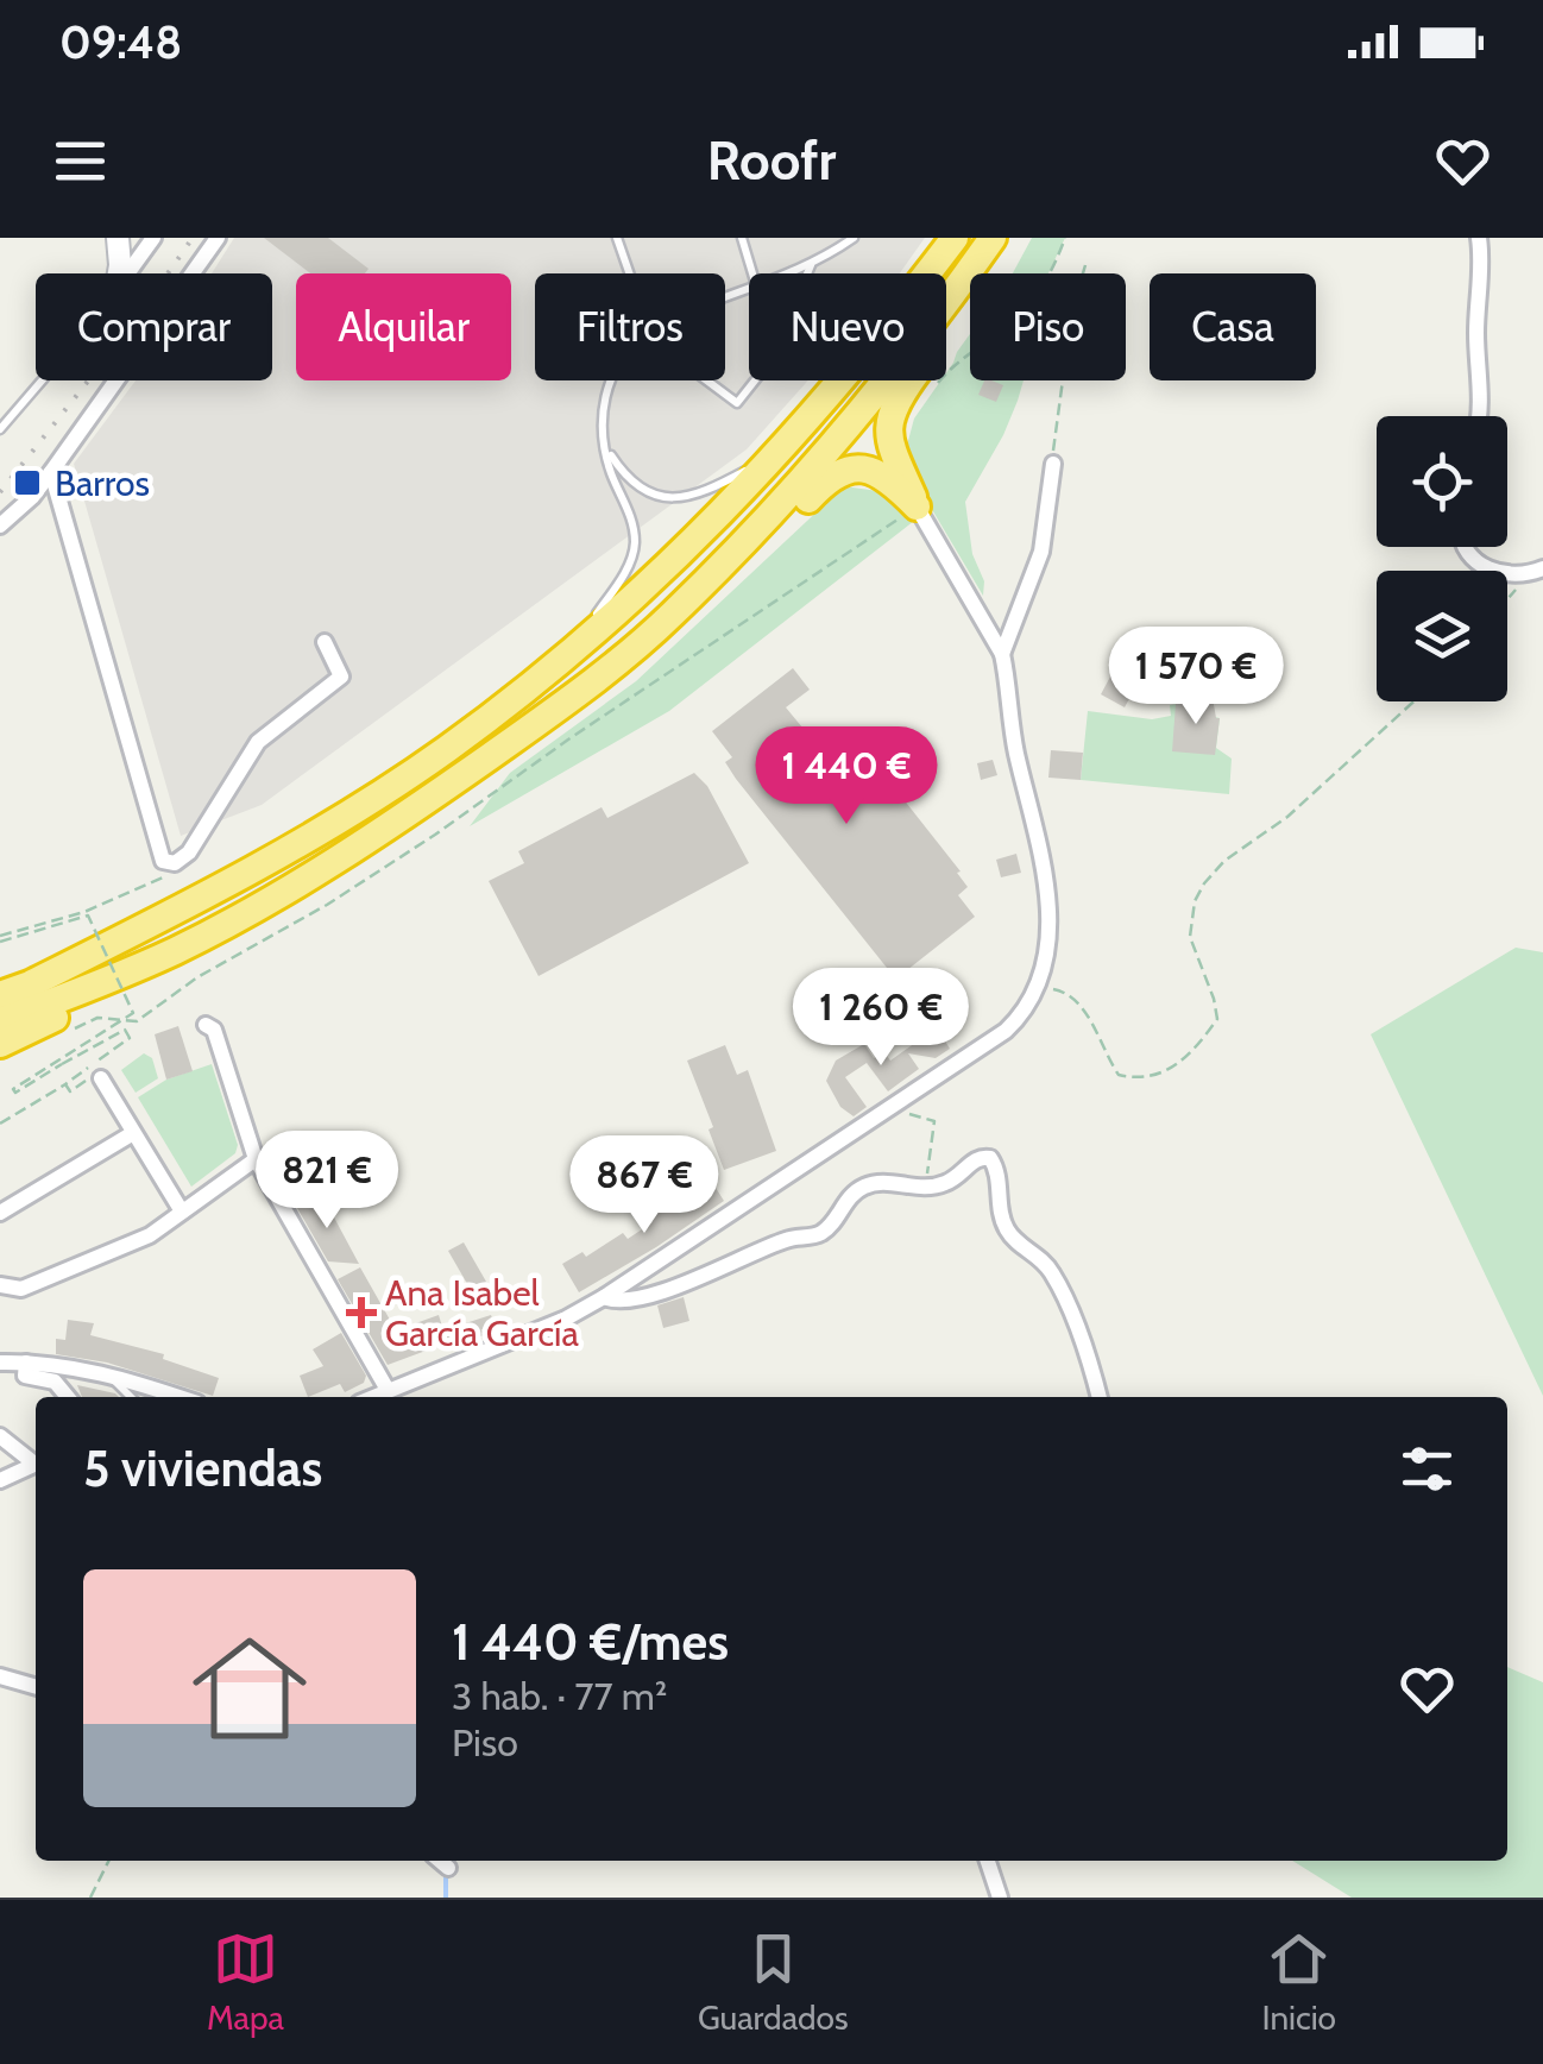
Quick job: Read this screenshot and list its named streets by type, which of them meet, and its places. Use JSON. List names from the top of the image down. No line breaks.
{"places":{"transit":["Barros"],"health":["Ana Isabel García García"]},"page":{"status":"09:48","header":"Roofr","chip":["Comprar","Alquilar","Filtros","Nuevo","Piso","Casa"],"price":["1 570 €","1 440 €","1 260 €","821 €","867 €"],"heading":"5 viviendas","list":[{"name":"1 440 €/mes","note":"3 hab. · 77 m² · Piso"}],"tabs":["Mapa","Guardados","Inicio"]}}
